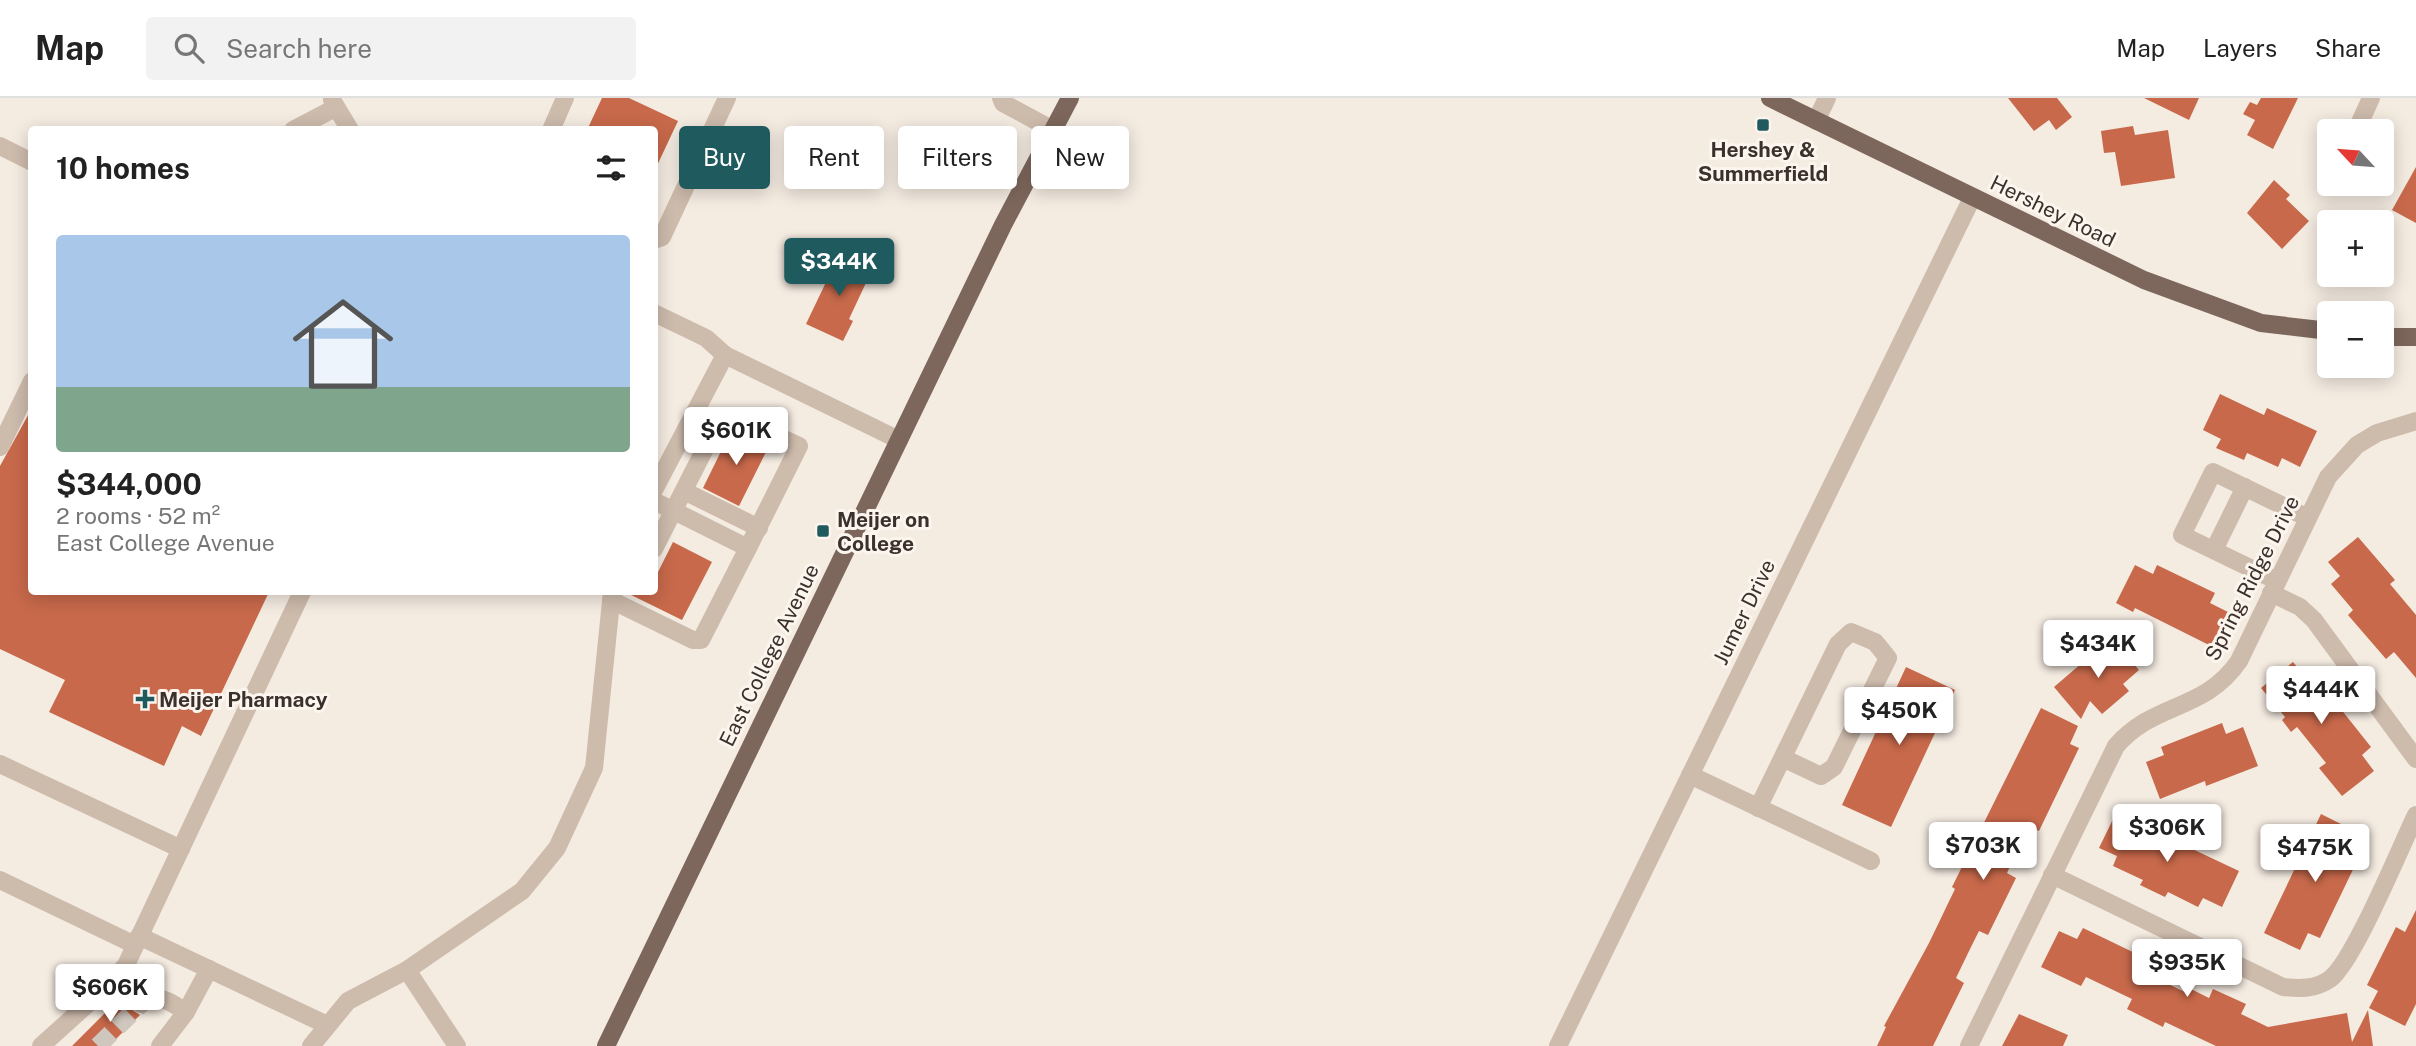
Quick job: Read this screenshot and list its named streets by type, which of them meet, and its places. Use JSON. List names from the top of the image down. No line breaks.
{"streets":{"main road":["Hershey Road","East College Avenue"],"street":["Spring Ridge Drive","Jumer Drive"]},"crossings":[["Hershey Road","Jumer Drive"]],"places":{"transit":["Hershey & Summerfield","Meijer on College"],"health":["Meijer Pharmacy"]},"north":"top left","page":{"header":"Map","search":"Search here","nav":["Map","Layers","Share"],"map_buttons":["+","−"],"chip":["Buy","Rent","Filters","New"],"heading":"10 homes","list":[{"name":"$344,000","note":"2 rooms · 52 m² · East College Avenue"}],"price":["$344K","$601K","$434K","$444K","$450K","$306K","$703K","$475K","$935K","$606K"]}}
